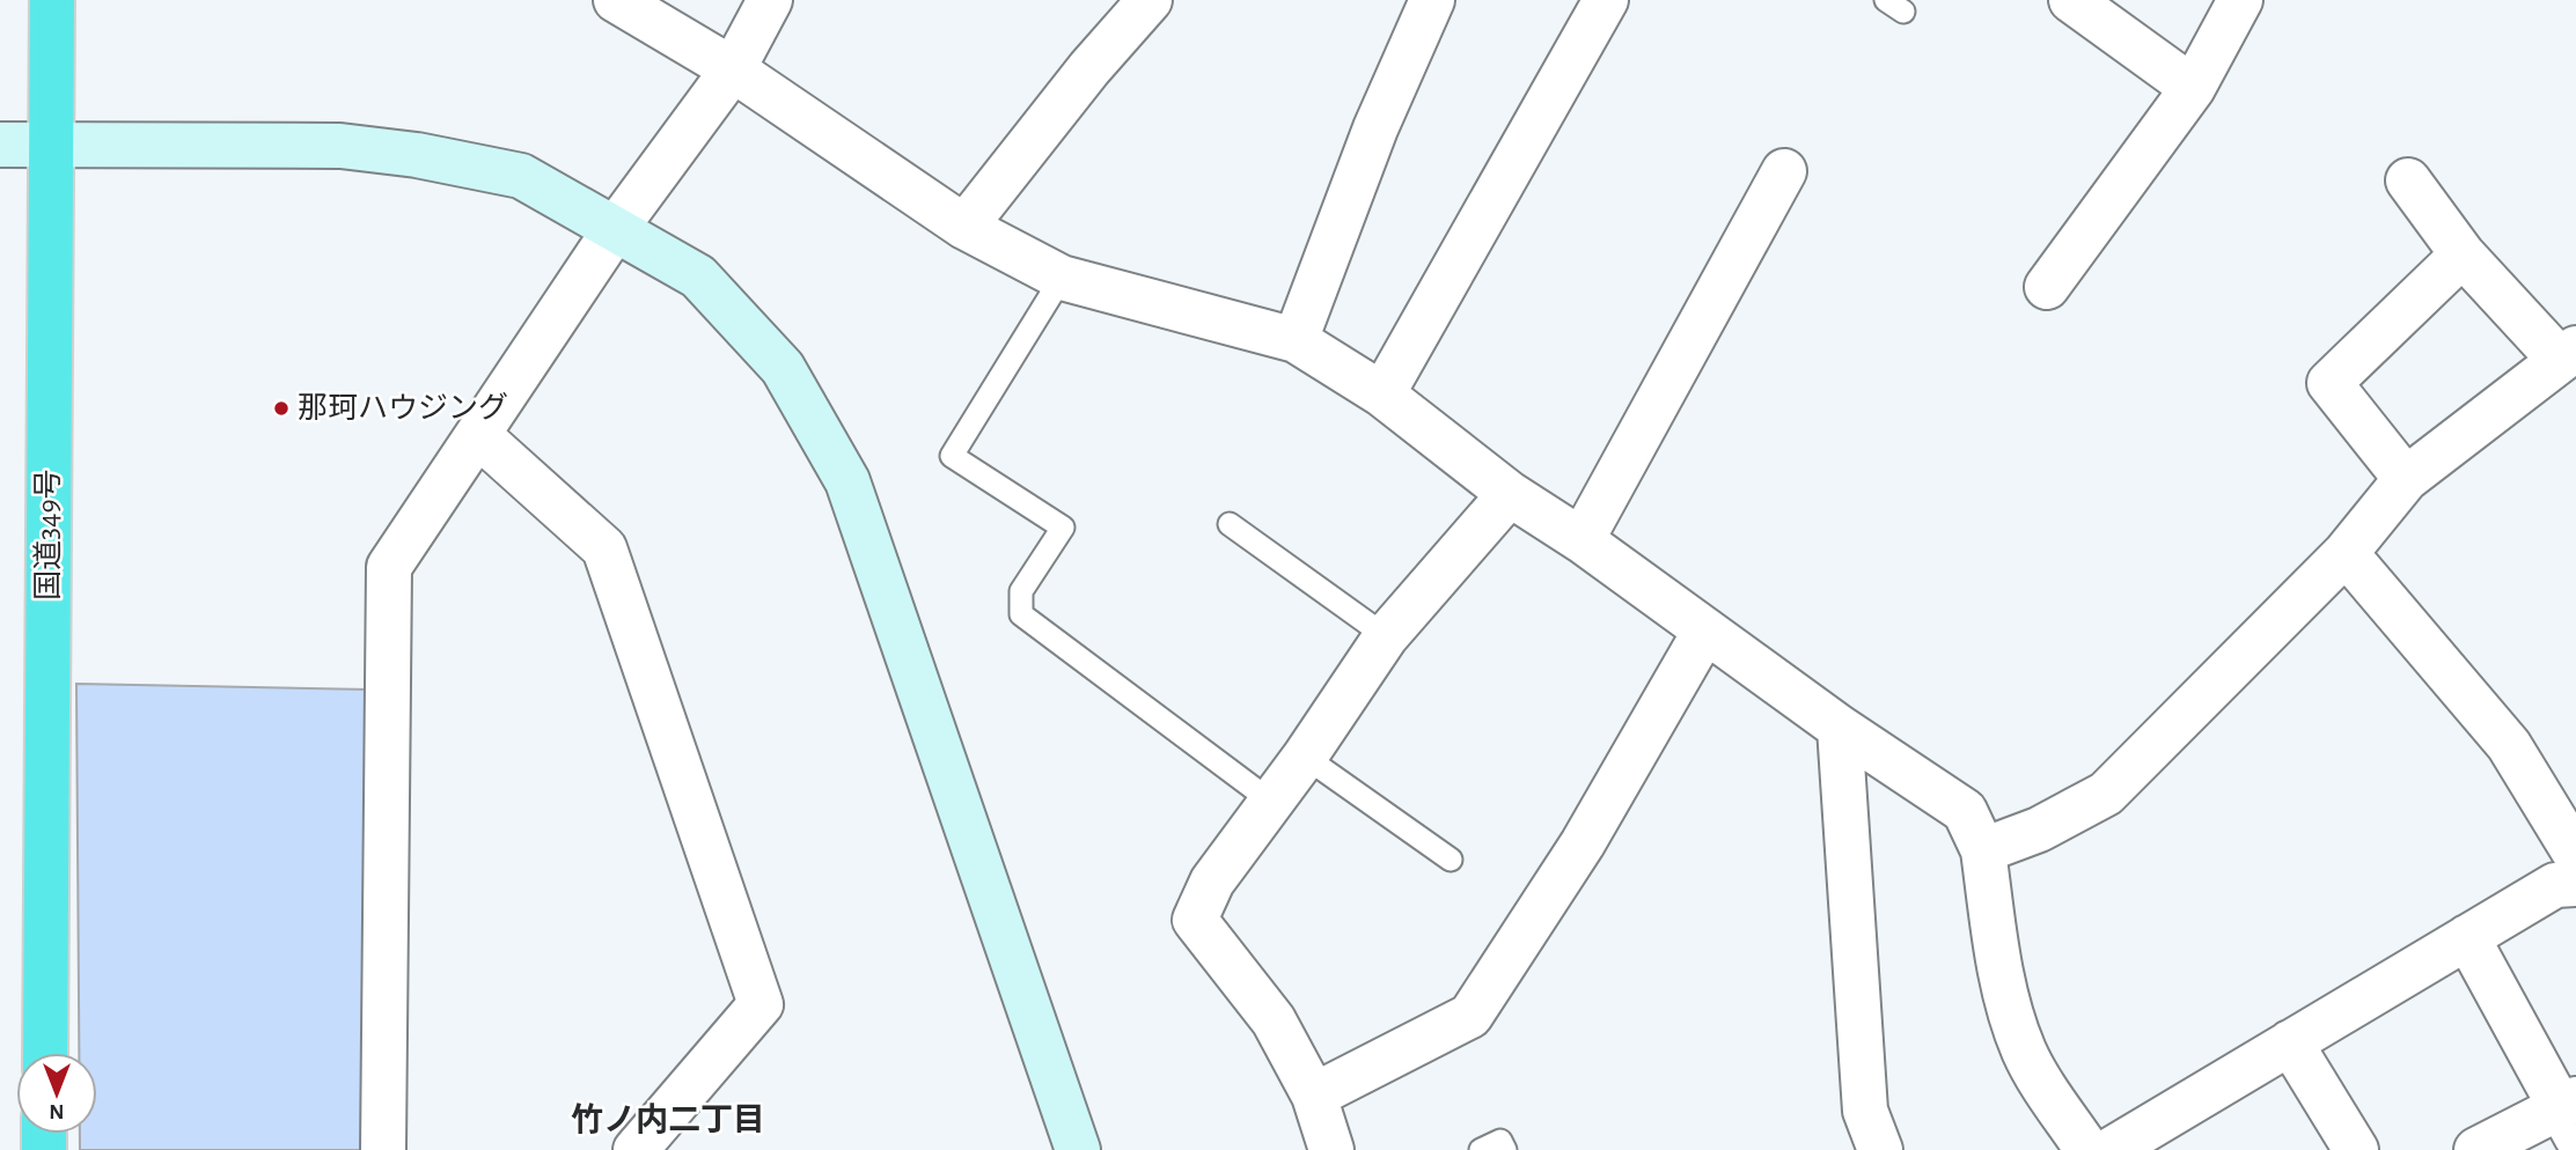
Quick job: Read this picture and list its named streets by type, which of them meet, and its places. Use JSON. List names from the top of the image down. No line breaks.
{"streets":{"highway":["国道349号"]},"districts":["竹ノ内二丁目"],"places":["那珂ハウジング"],"north":"bottom"}
